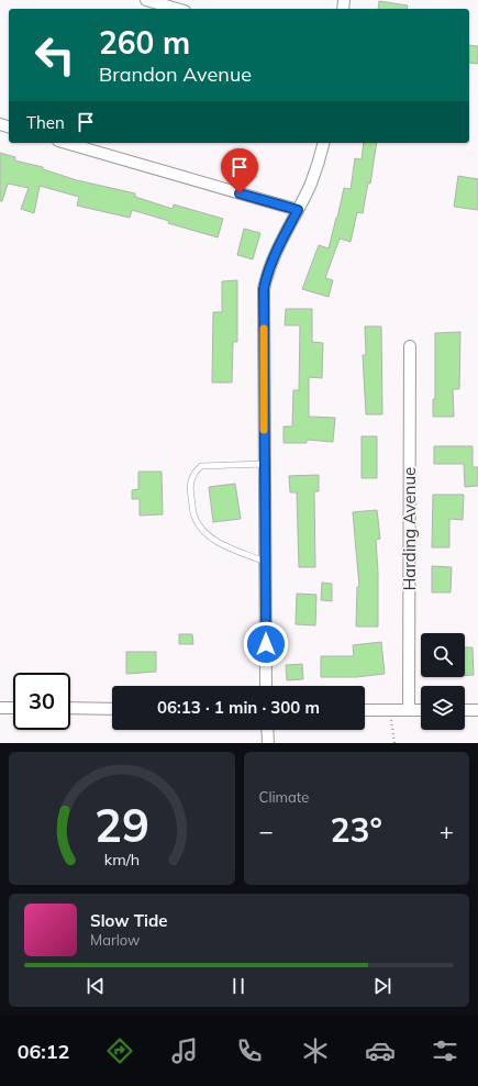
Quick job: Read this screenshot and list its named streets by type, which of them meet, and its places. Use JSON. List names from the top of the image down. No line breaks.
{"streets":{"street":["Harding Avenue"]},"page":{"turn":["260 m","Brandon Avenue"],"then":"Then","limit":"30","trip":"06:13 · 1 min · 300 m","tile":"Climate","heat":["−","23°","+"],"song":["Slow Tide","Marlow"],"tabs":"06:12","gauge":["29","km/h"]}}
